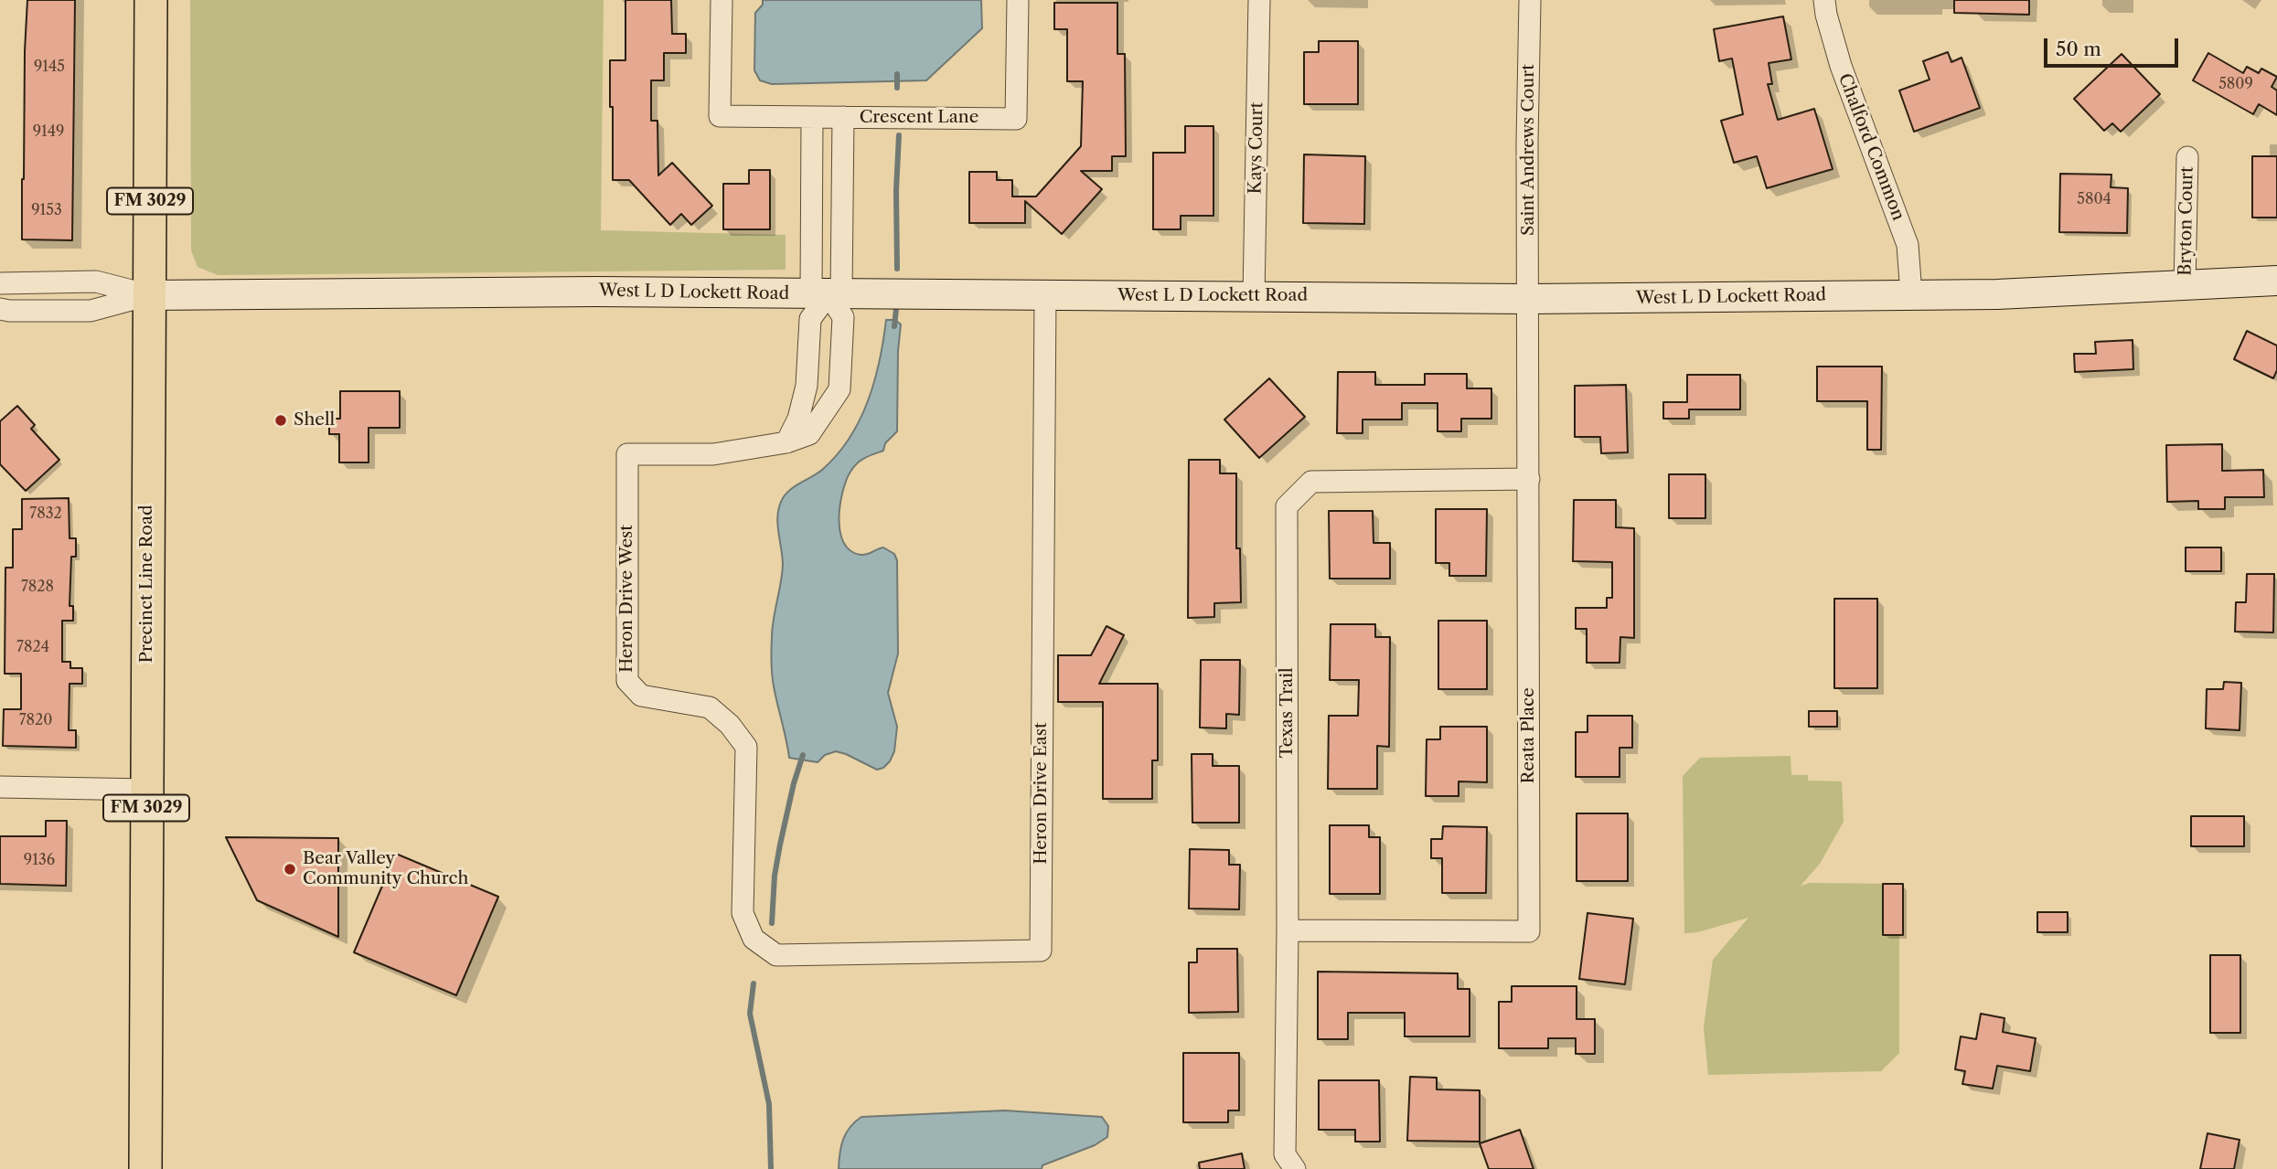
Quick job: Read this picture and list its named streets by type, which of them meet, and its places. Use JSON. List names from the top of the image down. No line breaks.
{"streets":{"main road":["FM 3029","West L D Lockett Road","Precinct Line Road"],"street":["Crescent Lane","Chalford Common","Kays Court","Saint Andrews Court","Bryton Court","Heron Drive West","Texas Trail","Reata Place","Heron Drive East"]},"crossings":[["Crescent Lane","West L D Lockett Road"],["Crescent Lane","Heron Drive West"],["Chalford Common","West L D Lockett Road"],["Kays Court","West L D Lockett Road"],["Saint Andrews Court","West L D Lockett Road"],["Saint Andrews Court","Reata Place"],["Bryton Court","West L D Lockett Road"],["West L D Lockett Road","Precinct Line Road"],["West L D Lockett Road","Heron Drive West"],["West L D Lockett Road","Reata Place"],["West L D Lockett Road","Heron Drive East"],["Heron Drive West","Heron Drive East"],["Texas Trail","Reata Place"]],"places":["Shell","Bear Valley Community Church"],"house_numbers":["9145","5809","9149","5804","9153","7832","7828","7824","7820","9136"],"scale_bar":"50 m"}
